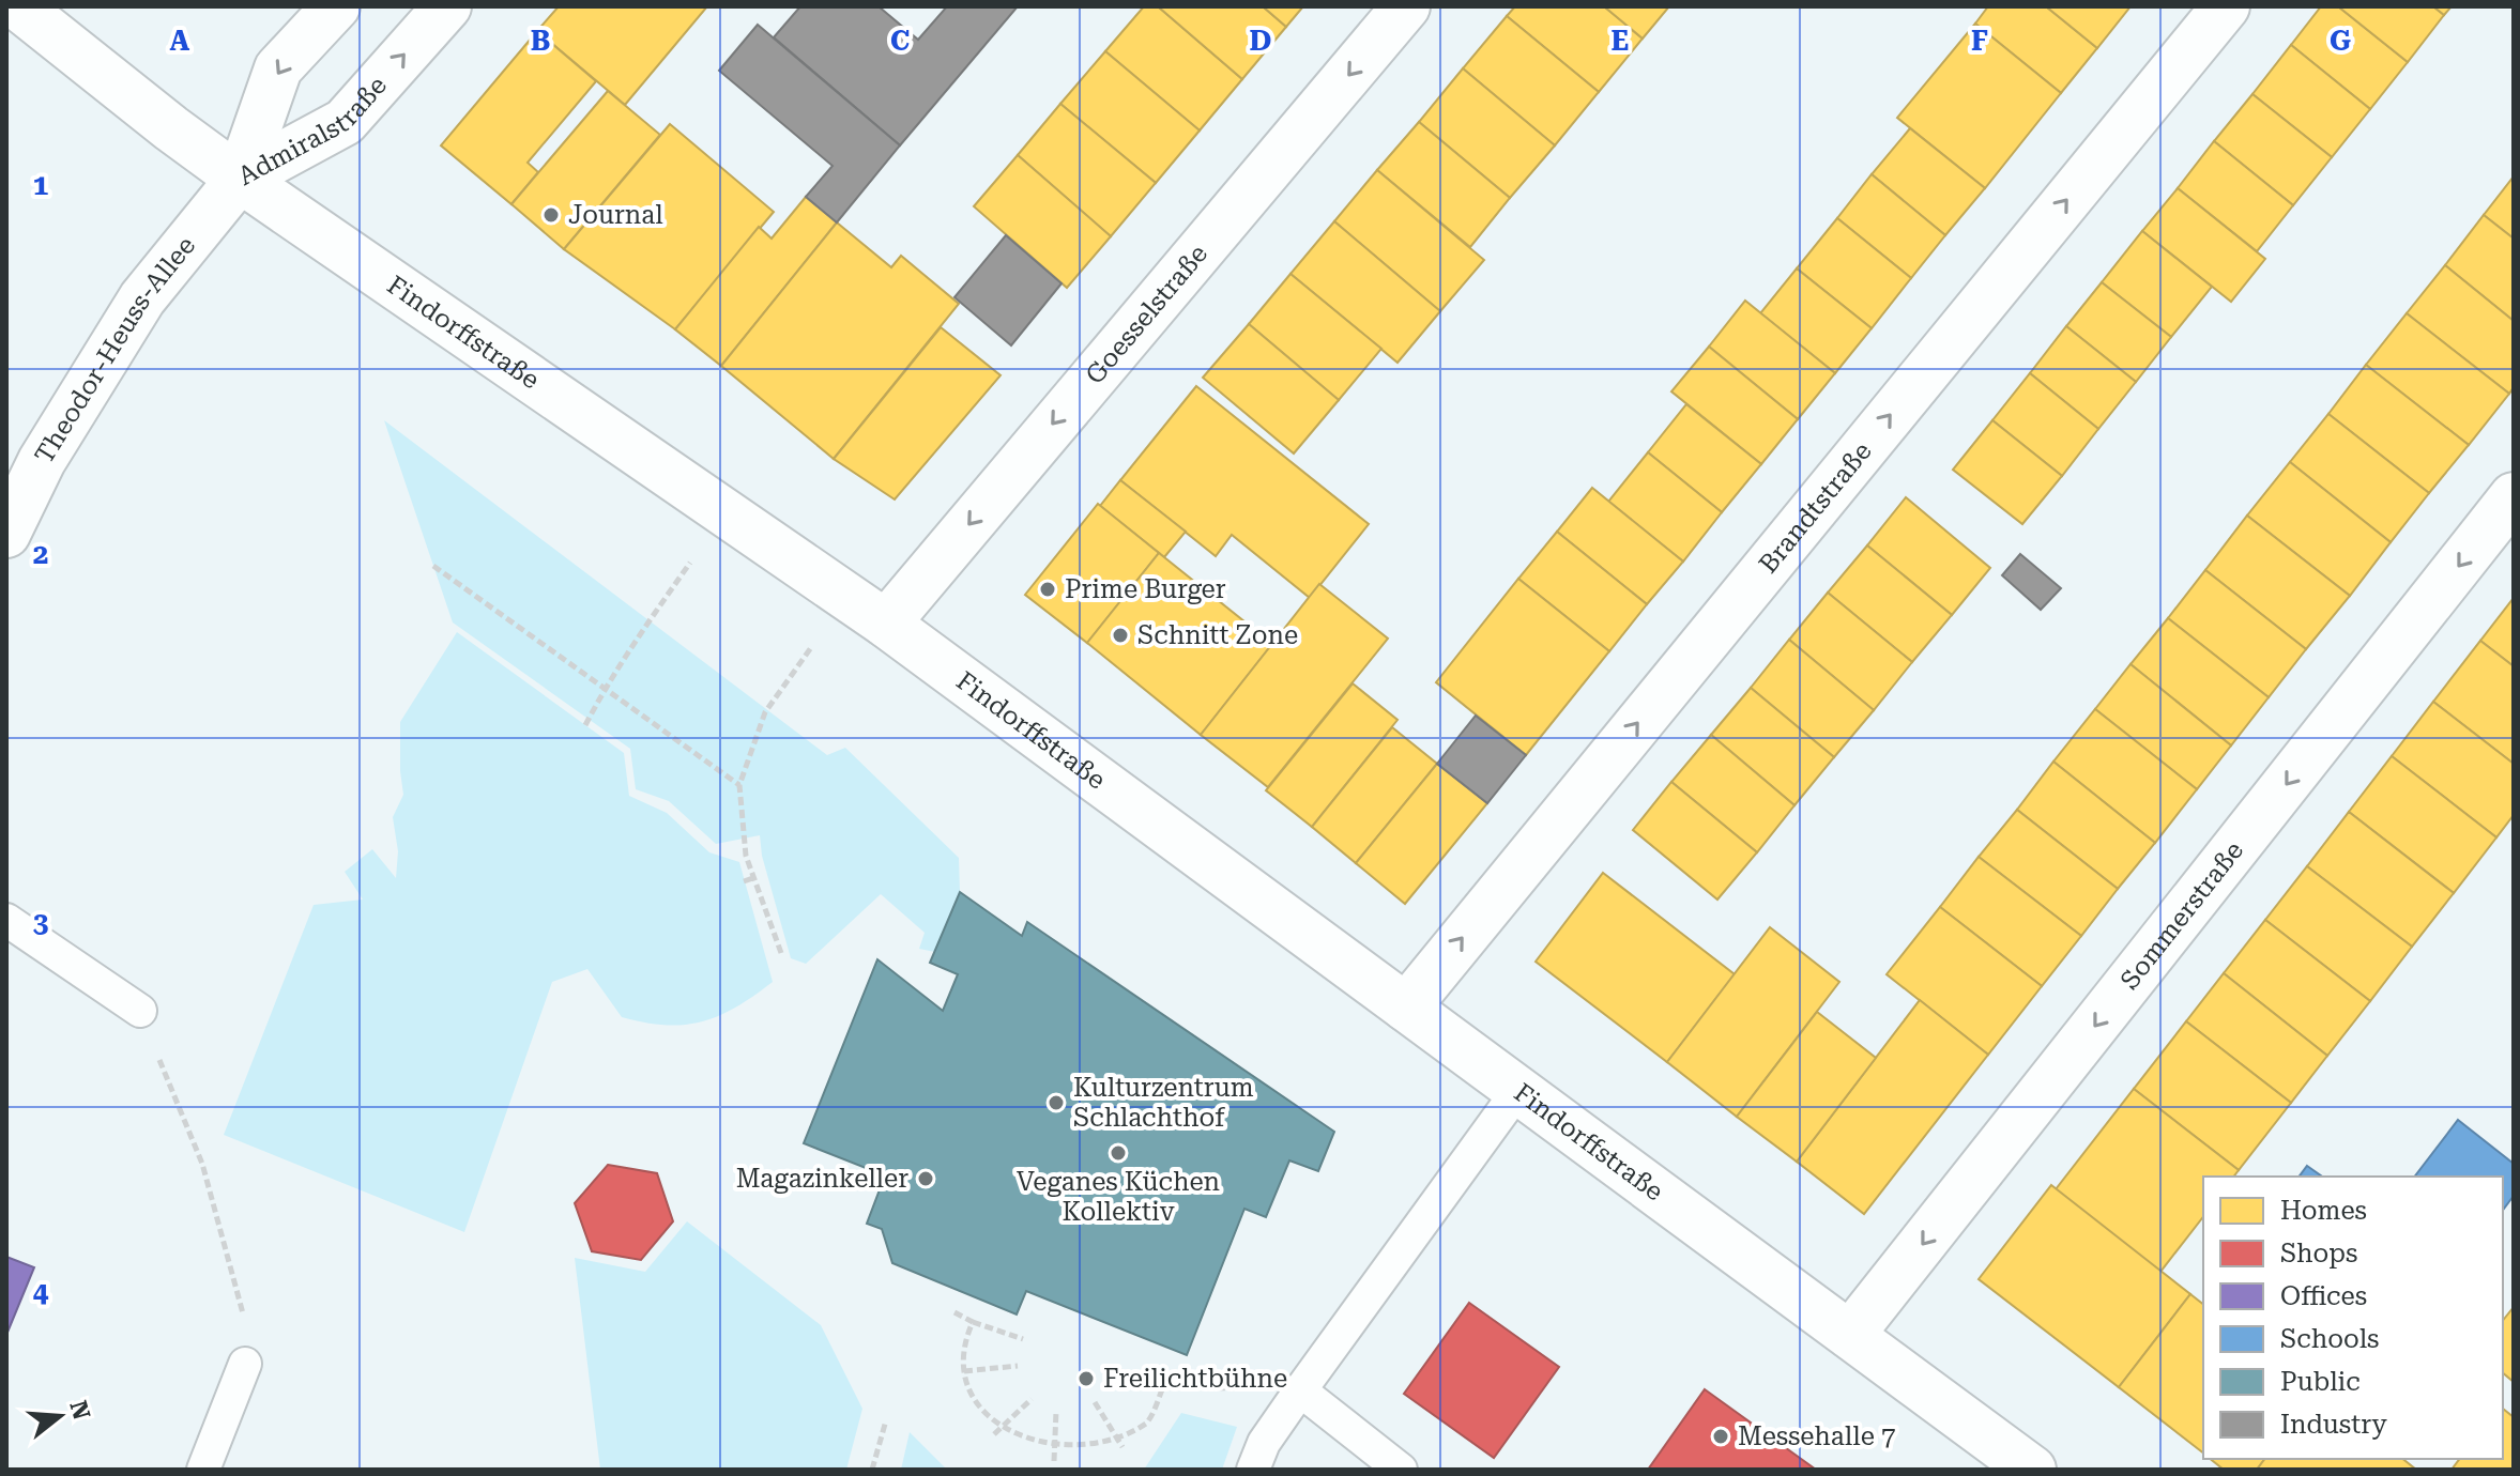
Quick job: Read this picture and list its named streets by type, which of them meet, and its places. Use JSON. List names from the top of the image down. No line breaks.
{"streets":{"street":["Admiralstraße","Goesselstraße","Findorffstraße","Theodor-Heuss-Allee","Brandtstraße","Sommerstraße"]},"crossings":[["Admiralstraße","Findorffstraße"],["Admiralstraße","Theodor-Heuss-Allee"],["Goesselstraße","Findorffstraße"],["Findorffstraße","Theodor-Heuss-Allee"],["Findorffstraße","Brandtstraße"],["Findorffstraße","Sommerstraße"]],"one_way":["Goesselstraße","Brandtstraße","Sommerstraße"],"places":["Journal","Prime Burger","Schnitt Zone","Kulturzentrum Schlachthof","Veganes Küchen Kollektiv","Magazinkeller","Freilichtbühne","Messehalle 7"],"legend":["Homes","Shops","Offices","Schools","Public","Industry"],"north":"right","grid":{"columns":["A","B","C","D","E","F","G"],"rows":["1","2","3","4"]}}
